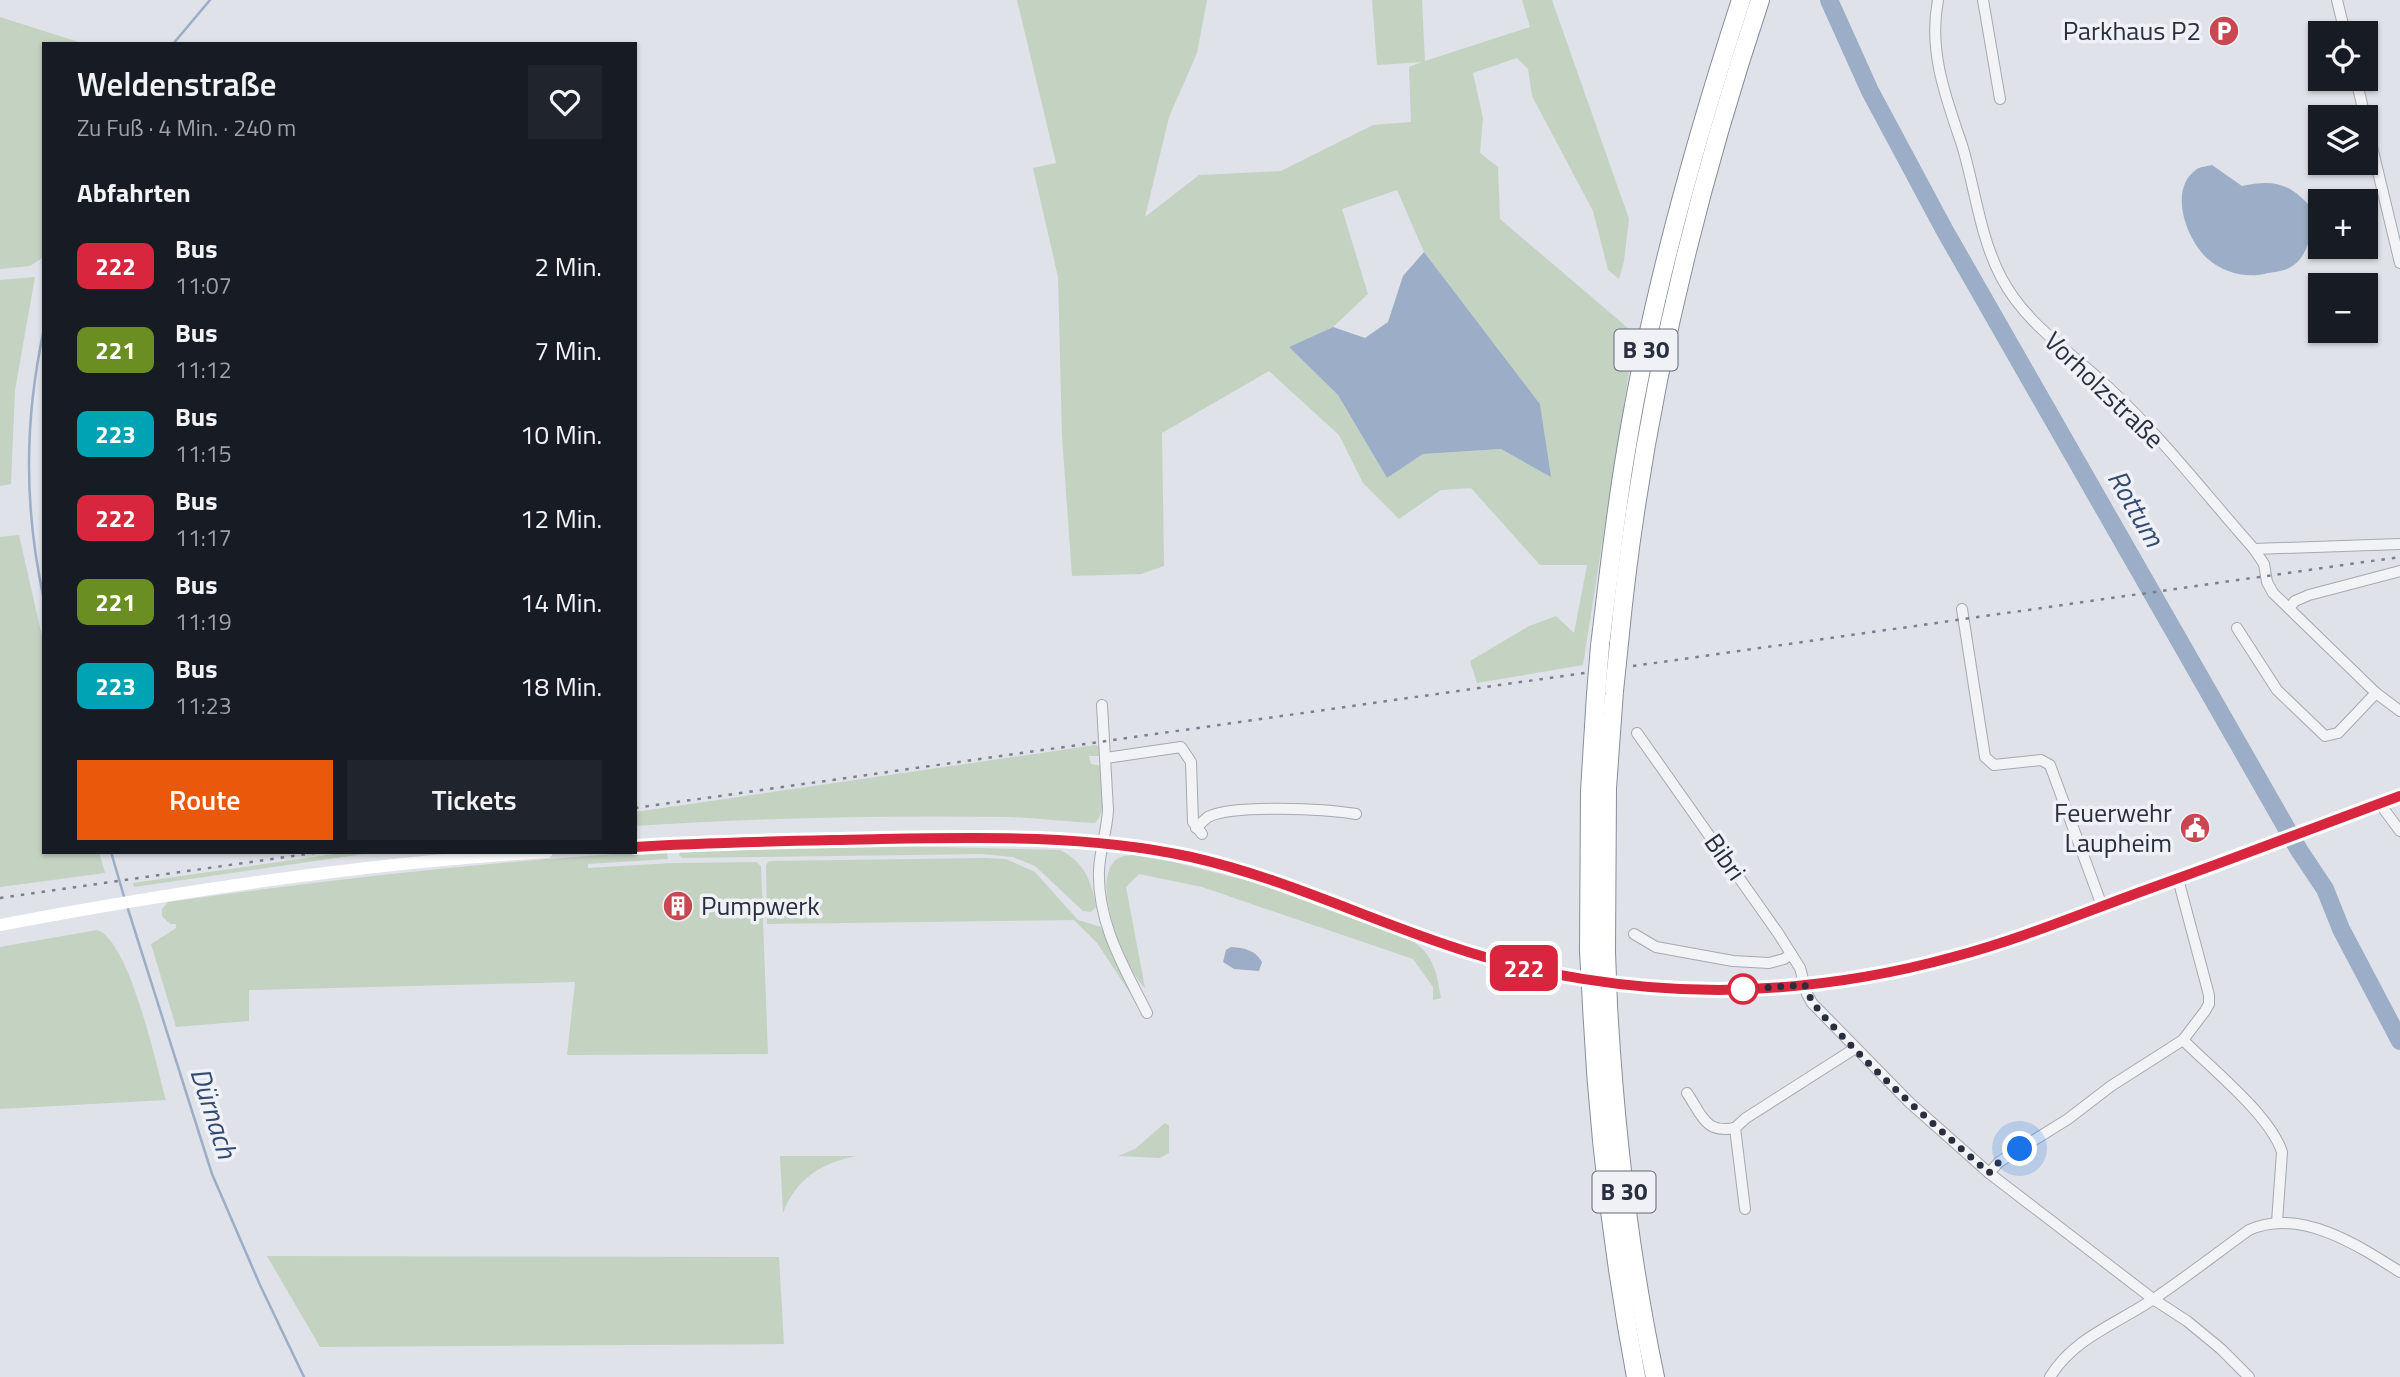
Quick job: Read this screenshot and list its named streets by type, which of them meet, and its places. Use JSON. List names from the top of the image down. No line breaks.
{"streets":{"highway":["B 30"],"street":["Vorholzstraße","Bibri"]},"water":["Rottum","Dürnach"],"places":{"parking":["Parkhaus P2"],"public building":["Feuerwehr Laupheim"],"building":["Pumpwerk"]},"lines":["bus line 222"],"page":{"on_map":"222","map_buttons":["+","−"],"heading":[["Weldenstraße","Zu Fuß · 4 Min. · 240 m"],"Abfahrten"],"list":[{"mark":"222","name":"Bus","note":"11:07","value":"2 Min."},{"mark":"221","name":"Bus","note":"11:12","value":"7 Min."},{"mark":"223","name":"Bus","note":"11:15","value":"10 Min."},{"mark":"222","name":"Bus","note":"11:17","value":"12 Min."},{"mark":"221","name":"Bus","note":"11:19","value":"14 Min."},{"mark":"223","name":"Bus","note":"11:23","value":"18 Min."}],"buttons":["Route","Tickets"]}}
